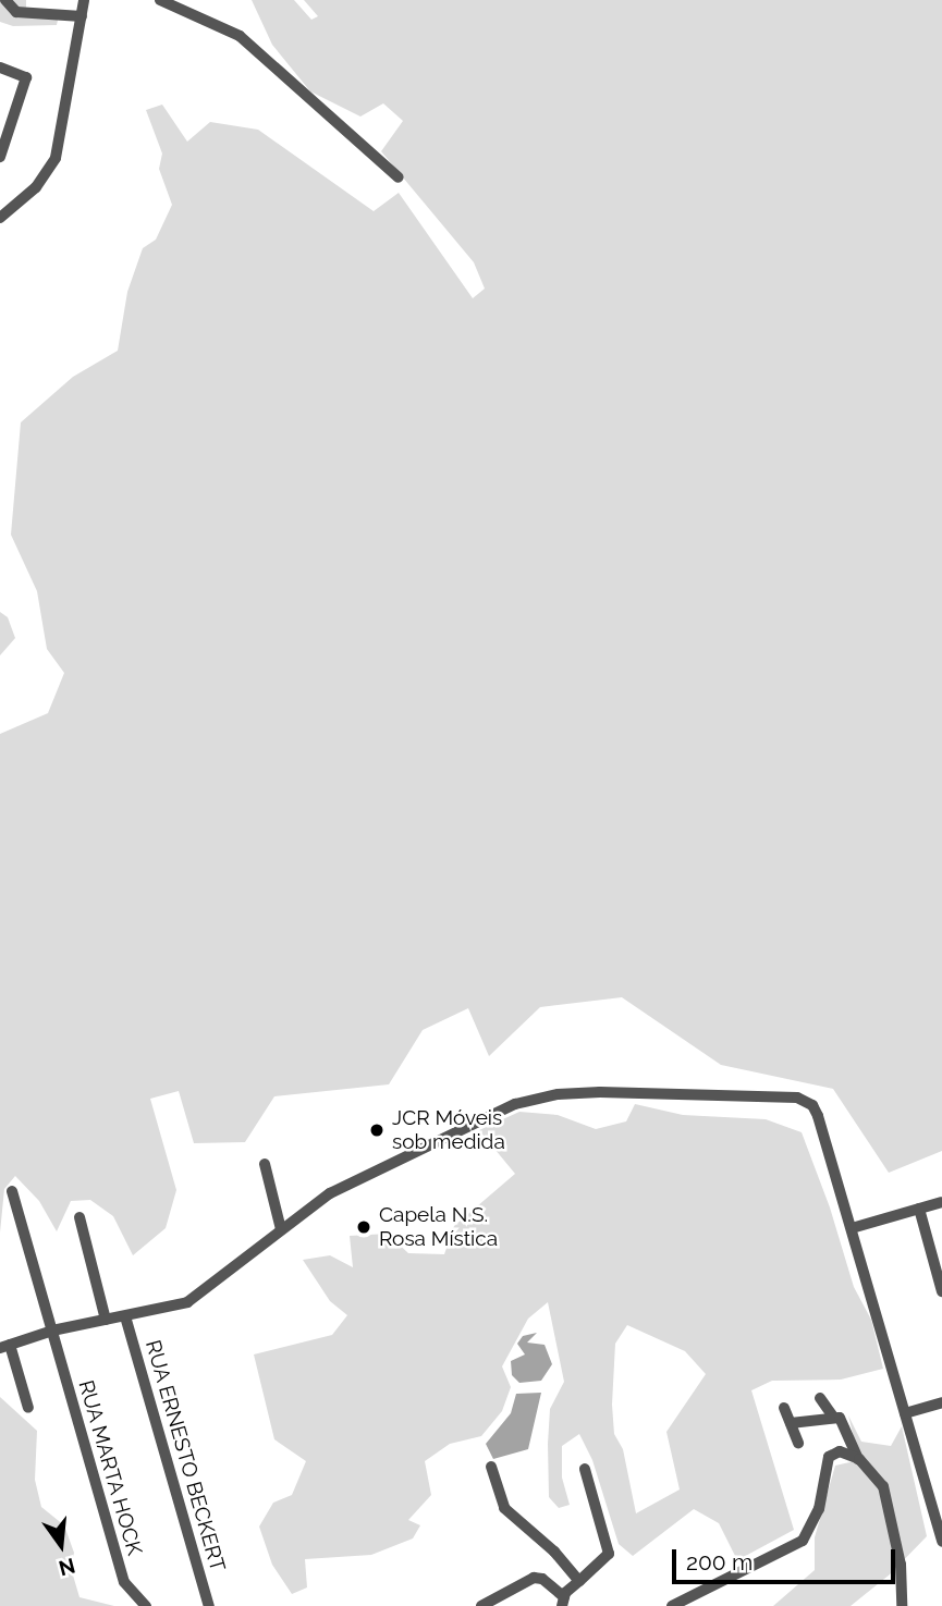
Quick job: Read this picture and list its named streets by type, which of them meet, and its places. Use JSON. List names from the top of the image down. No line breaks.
{"streets":{"street":["RUA ERNESTO BECKERT","RUA MARTA HOCK"]},"places":["JCR Móveis sob medida","Capela N.S. Rosa Mística"],"scale_bar":"200 m","north":"bottom"}
